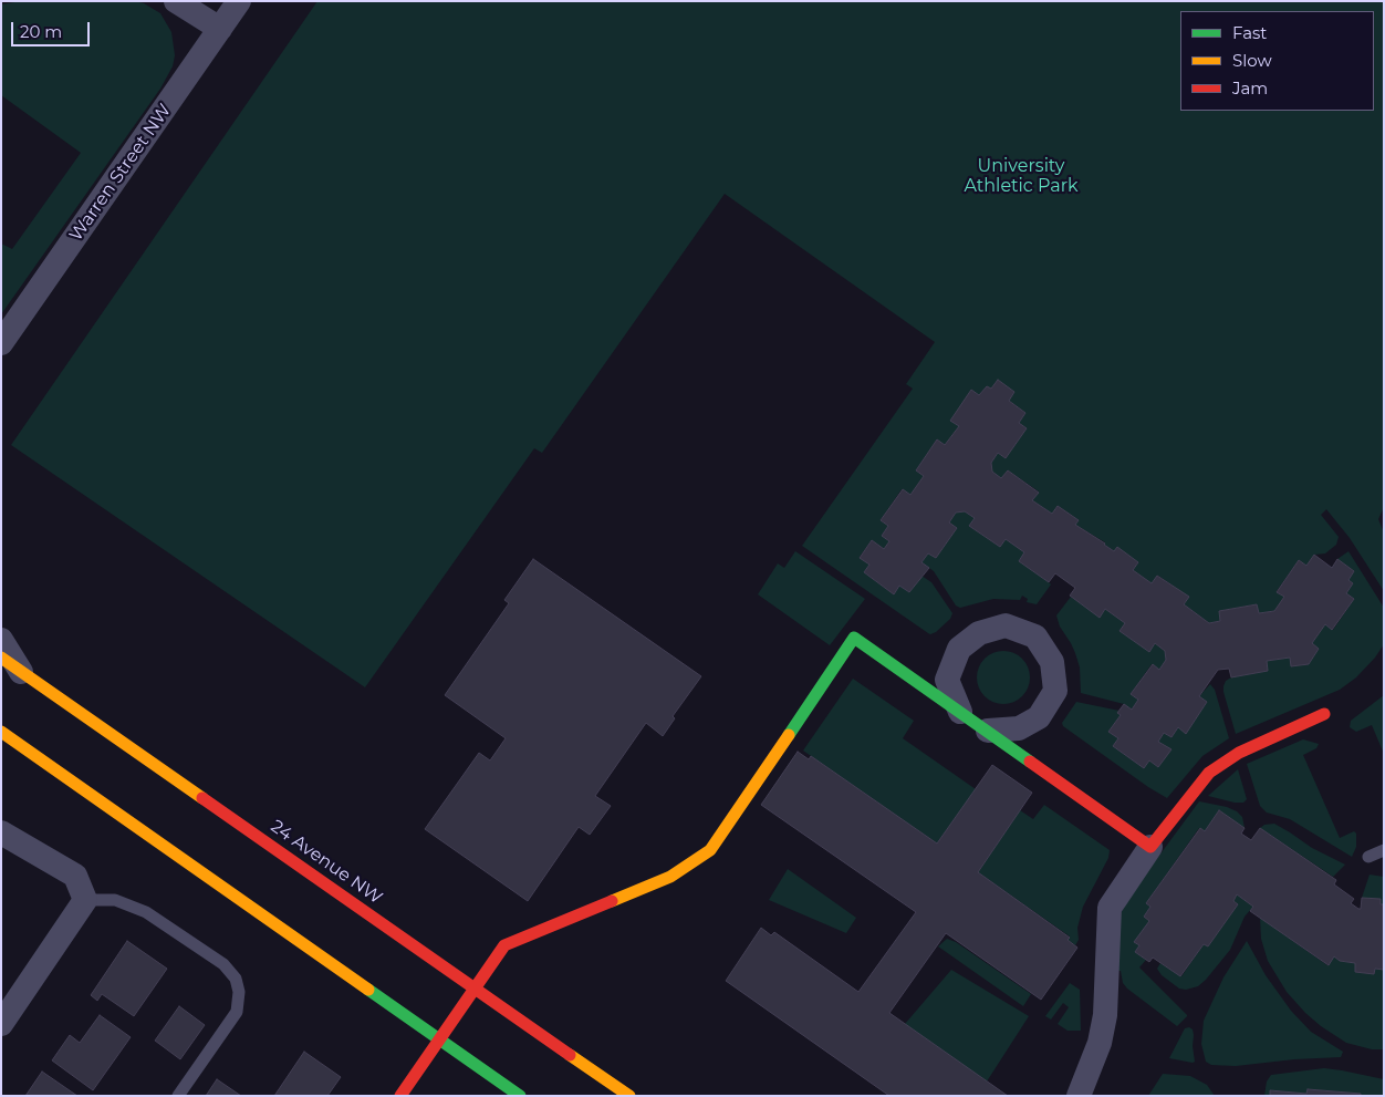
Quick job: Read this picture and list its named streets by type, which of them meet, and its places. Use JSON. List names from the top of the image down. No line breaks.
{"streets":{"street":["Warren Street NW","24 Avenue NW"]},"parks":["University Athletic Park"],"legend":["Fast","Slow","Jam"],"scale_bar":"20 m"}
